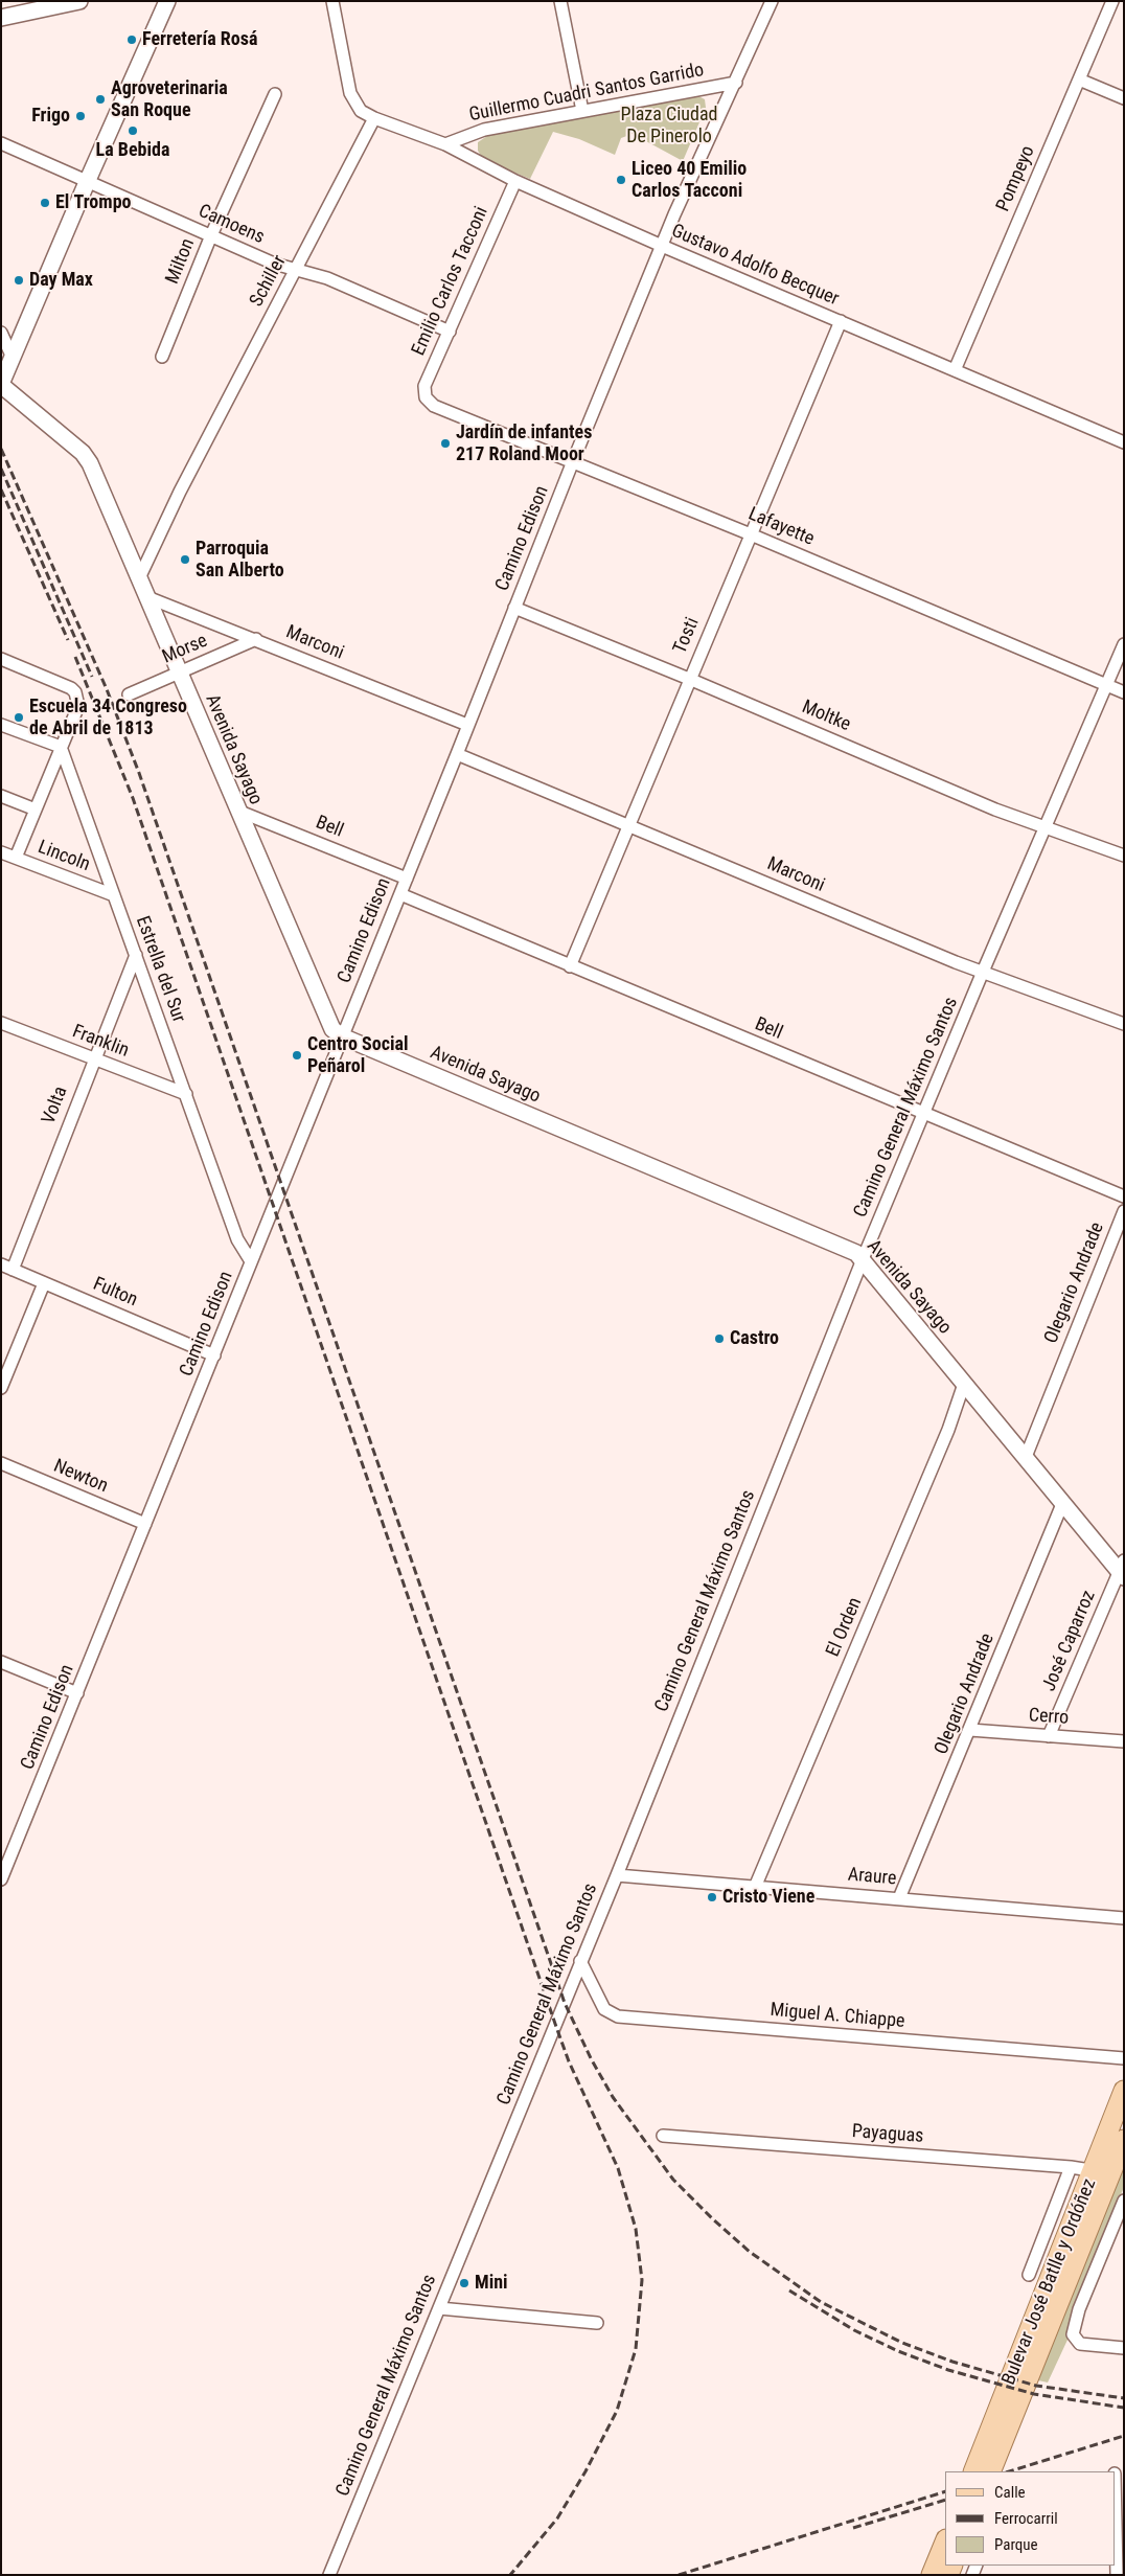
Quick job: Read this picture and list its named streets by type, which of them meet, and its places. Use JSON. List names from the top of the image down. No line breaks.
{"streets":{"main road":["Bulevar José Batlle y Ordóñez"],"street":["Guillermo Cuadri Santos Garrido","Pompeyo","Camoens","Milton","Gustavo Adolfo Becquer","Schiller","Emilio Carlos Tacconi","Lafayette","Camino Edison","Tosti","Marconi","Morse","Moltke","Avenida Sayago","Bell","Lincoln","Estrella del Sur","Franklin","Volta","Camino General Máximo Santos","Olegario Andrade","Fulton","Newton","El Orden","José Caparroz","Cerro","Araure","Miguel A. Chiappe","Payaguas"]},"crossings":[["Guillermo Cuadri Santos Garrido","Gustavo Adolfo Becquer"],["Guillermo Cuadri Santos Garrido","Camino Edison"],["Pompeyo","Gustavo Adolfo Becquer"],["Camoens","Milton"],["Camoens","Schiller"],["Camoens","Emilio Carlos Tacconi"],["Gustavo Adolfo Becquer","Schiller"],["Gustavo Adolfo Becquer","Emilio Carlos Tacconi"],["Gustavo Adolfo Becquer","Camino Edison"],["Gustavo Adolfo Becquer","Tosti"],["Schiller","Avenida Sayago"],["Emilio Carlos Tacconi","Lafayette"],["Lafayette","Camino Edison"],["Lafayette","Tosti"],["Lafayette","Camino General Máximo Santos"],["Camino Edison","Marconi"],["Camino Edison","Moltke"],["Camino Edison","Avenida Sayago"],["Camino Edison","Bell"],["Camino Edison","Estrella del Sur"],["Camino Edison","Fulton"],["Camino Edison","Newton"],["Tosti","Marconi"],["Tosti","Moltke"],["Tosti","Bell"],["Marconi","Morse"],["Marconi","Avenida Sayago"],["Marconi","Camino General Máximo Santos"],["Morse","Avenida Sayago"],["Moltke","Camino General Máximo Santos"],["Avenida Sayago","Bell"],["Avenida Sayago","Camino General Máximo Santos"],["Avenida Sayago","Olegario Andrade"],["Avenida Sayago","El Orden"],["Avenida Sayago","José Caparroz"],["Bell","Camino General Máximo Santos"],["Lincoln","Estrella del Sur"],["Estrella del Sur","Franklin"],["Estrella del Sur","Volta"],["Franklin","Volta"],["Volta","Fulton"],["Camino General Máximo Santos","Araure"],["Camino General Máximo Santos","Miguel A. Chiappe"],["Olegario Andrade","Cerro"],["Olegario Andrade","Araure"],["El Orden","Araure"],["José Caparroz","Cerro"],["Payaguas","Bulevar José Batlle y Ordóñez"]],"parks":["Plaza Ciudad De Pinerolo"],"places":["Ferretería Rosá","Agroveterinaria San Roque","Frigo","La Bebida","Liceo 40 Emilio Carlos Tacconi","El Trompo","Day Max","Jardín de infantes 217 Roland Moor","Parroquia San Alberto","Escuela 34 Congreso de Abril de 1813","Centro Social Peñarol","Castro","Cristo Viene","Mini"],"legend":["Calle","Ferrocarril","Parque"]}
